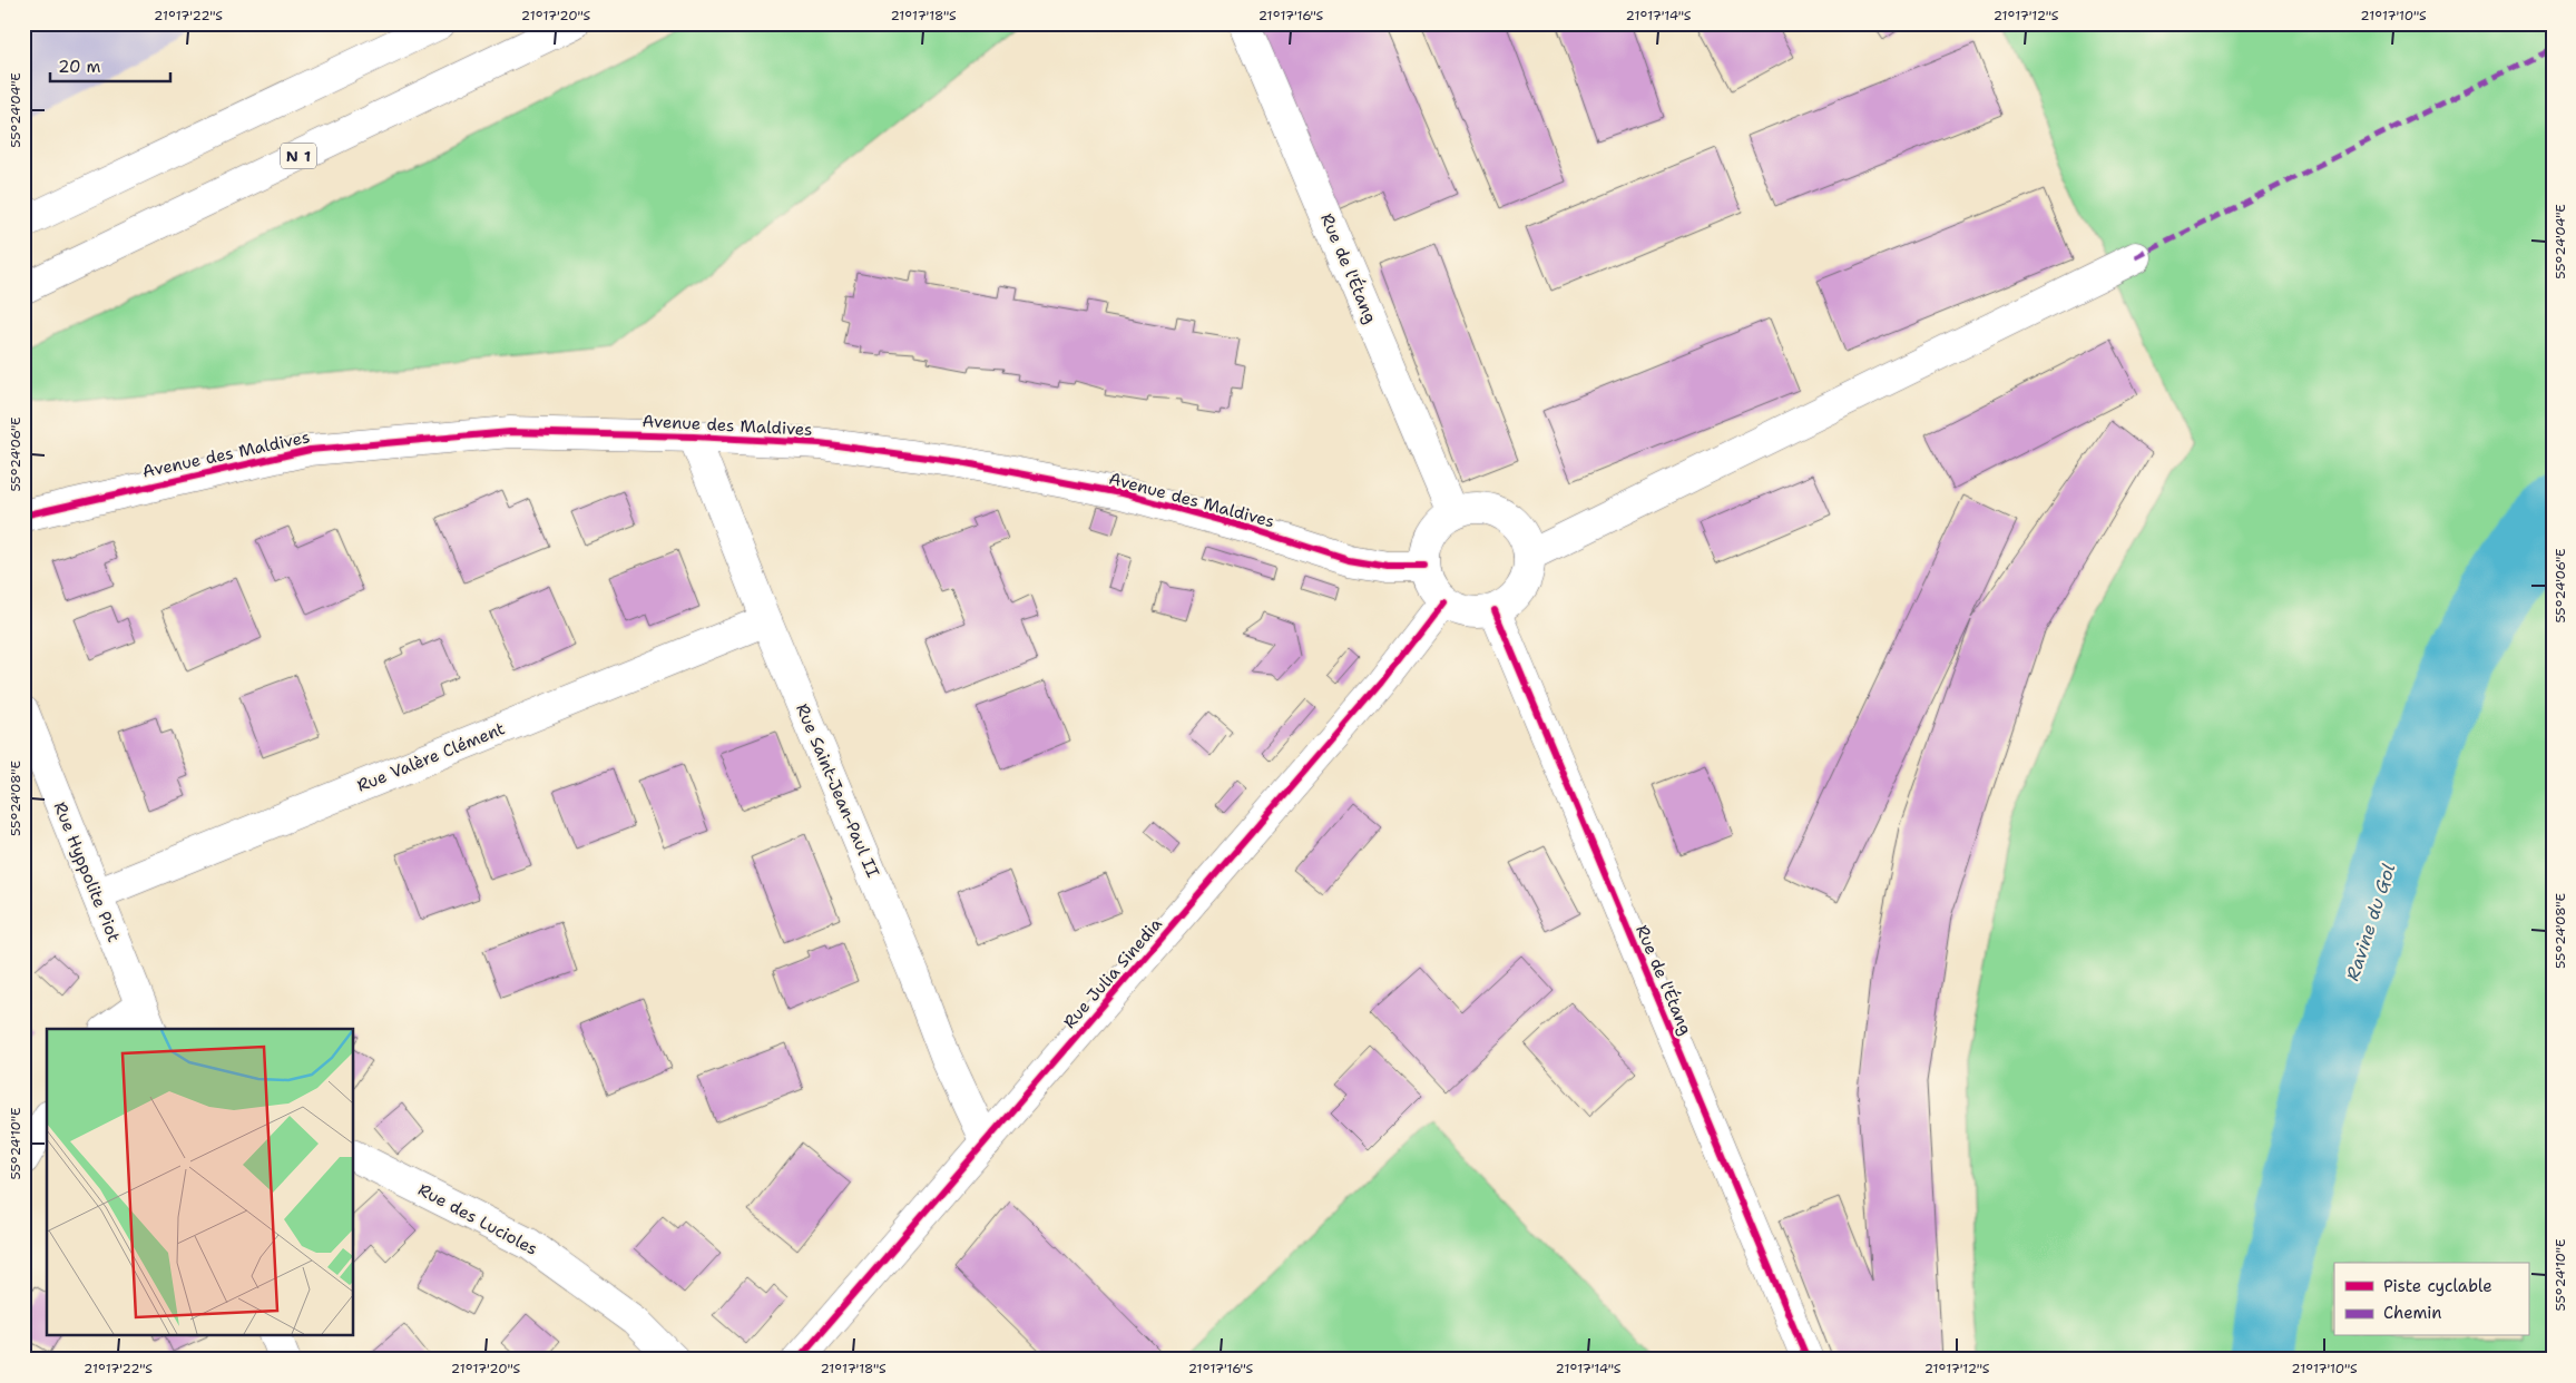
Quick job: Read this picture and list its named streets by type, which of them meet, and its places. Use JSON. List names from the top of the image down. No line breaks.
{"streets":{"main road":["N 1","Rue de l'Étang","Avenue des Maldives","Rue Valère Clément","Rue Saint-Jean-Paul II","Rue Hyppolite Piot","Rue Julia Sinedia","Rue des Lucioles"]},"crossings":[["Rue de l'Étang","Avenue des Maldives"],["Rue de l'Étang","Rue Julia Sinedia"],["Avenue des Maldives","Rue Saint-Jean-Paul II"],["Avenue des Maldives","Rue Julia Sinedia"],["Rue Valère Clément","Rue Saint-Jean-Paul II"],["Rue Valère Clément","Rue Hyppolite Piot"],["Rue Saint-Jean-Paul II","Rue Julia Sinedia"]],"water":["Ravine du Gol"],"legend":["Piste cyclable","Chemin"],"scale_bar":"20 m","coordinates":["21°17'22\"S","21°17'20\"S","21°17'18\"S","21°17'16\"S","21°17'14\"S","21°17'12\"S","21°17'10\"S","55°24'04\"E","55°24'06\"E","55°24'08\"E","55°24'10\"E"]}
